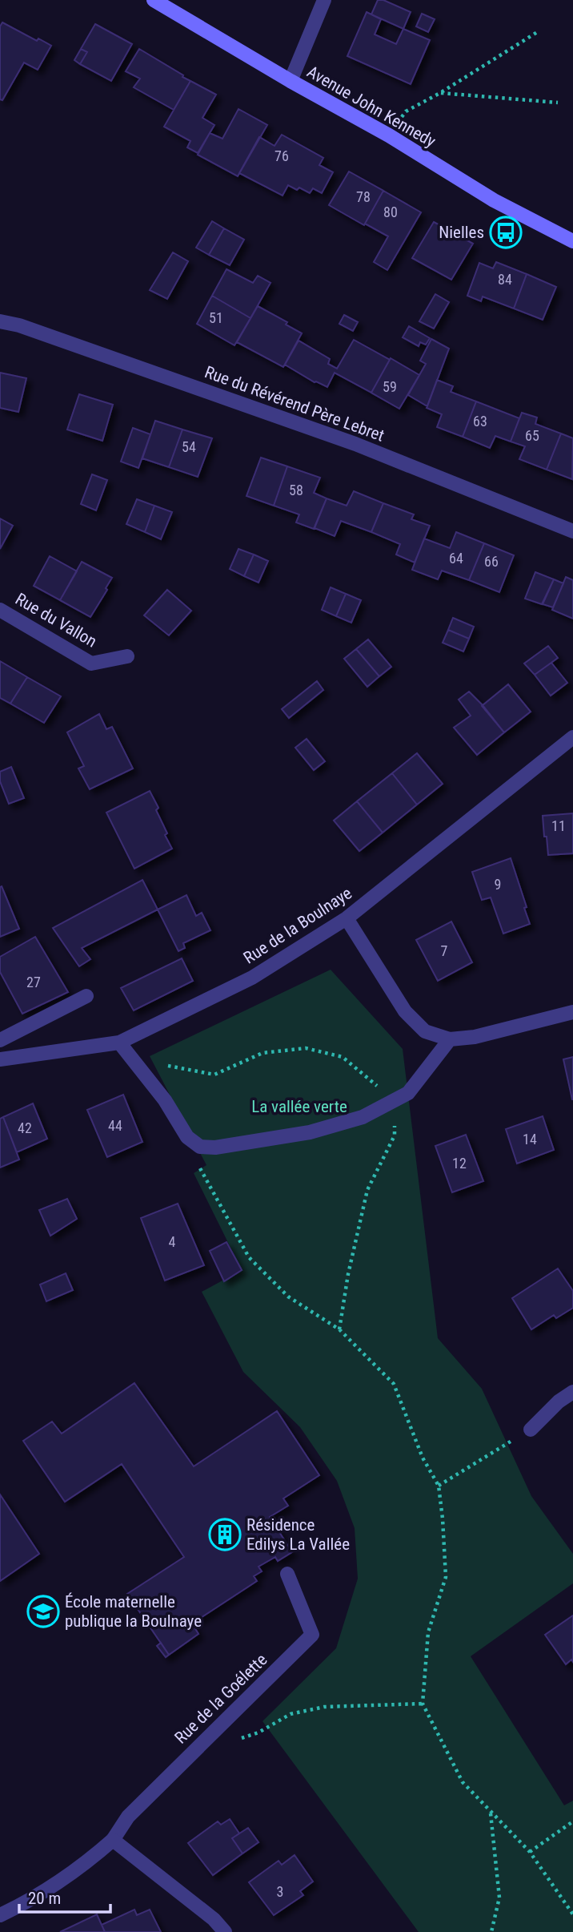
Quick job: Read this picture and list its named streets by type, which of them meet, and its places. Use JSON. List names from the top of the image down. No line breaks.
{"streets":{"main road":["Avenue John Kennedy"],"street":["Rue du Révérend Père Lebret","Rue du Vallon","Rue de la Boulnaye","Rue de la Goélette"]},"parks":["La vallée verte"],"places":{"bus stop":["Nielles"],"building":["Résidence Edilys La Vallée"],"school or university":["École maternelle publique la Boulnaye"]},"house_numbers":["76","78","80","84","51","59","63","65","54","58","64","66","11","9","7","27","44","42","14","12","4","3"],"scale_bar":"20 m"}
